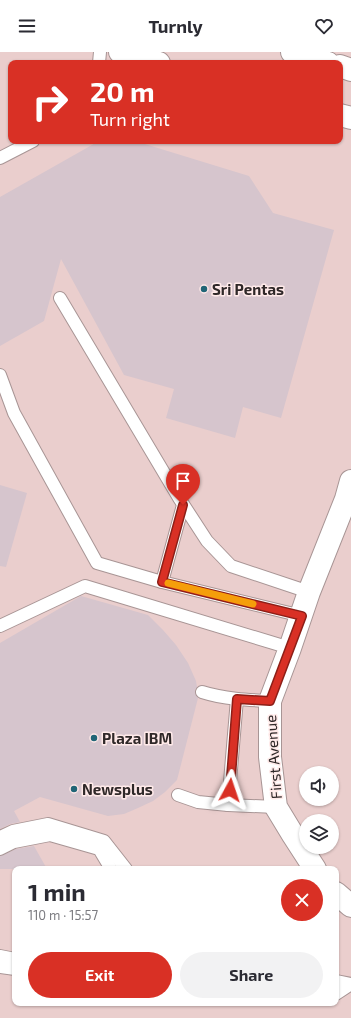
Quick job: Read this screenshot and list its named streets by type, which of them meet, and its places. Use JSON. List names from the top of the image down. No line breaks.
{"streets":{"street":["First Avenue"]},"places":["Sri Pentas","Plaza IBM","Newsplus"],"page":{"header":"Turnly","turn":["20 m","Turn right"],"heading":["1 min","110 m · 15:57"],"buttons":["Exit","Share"]}}
